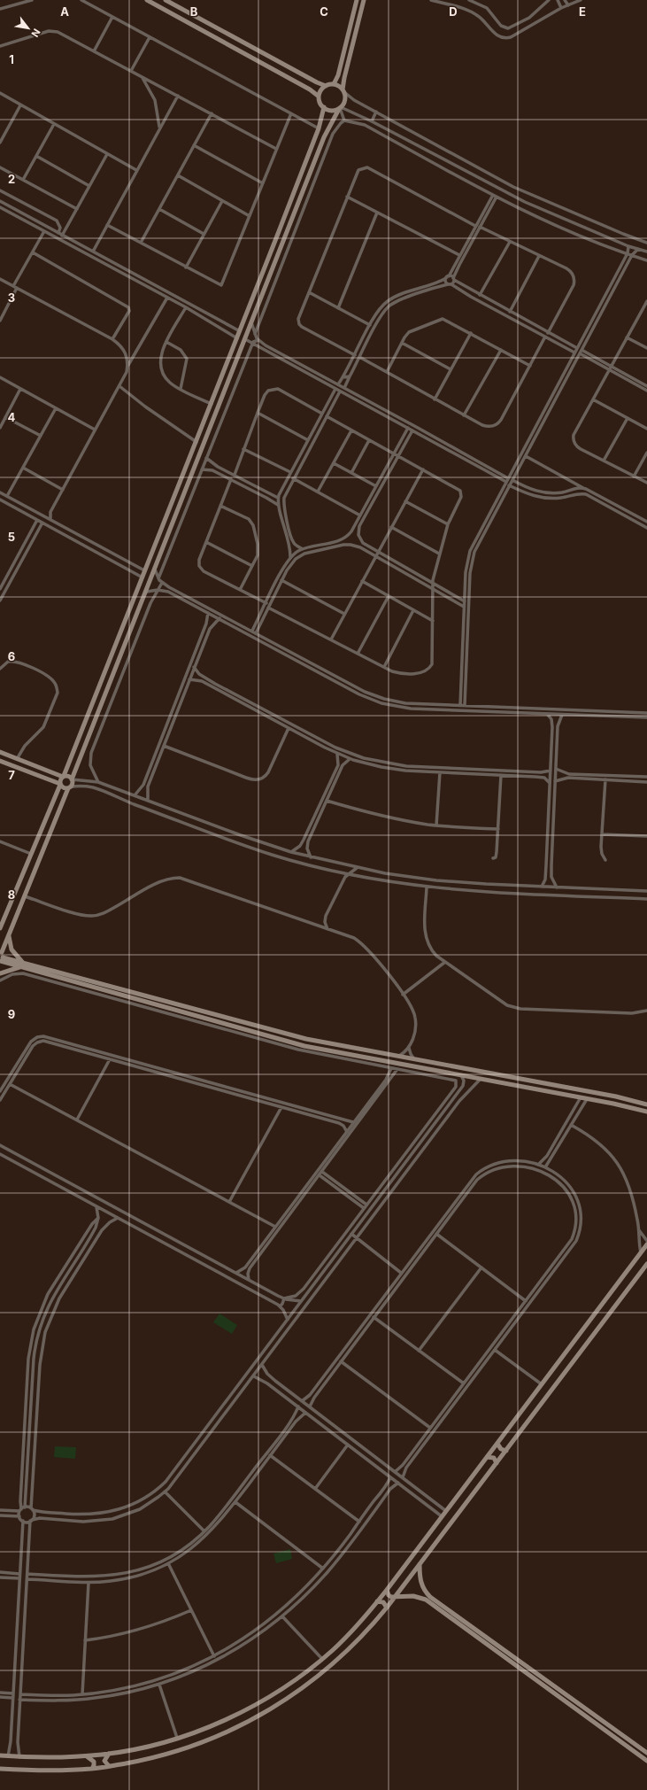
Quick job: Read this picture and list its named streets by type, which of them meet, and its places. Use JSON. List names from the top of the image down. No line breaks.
{"north":"bottom right","grid":{"columns":["A","B","C","D","E"],"rows":["1","2","3","4","5","6","7","8","9"]}}
